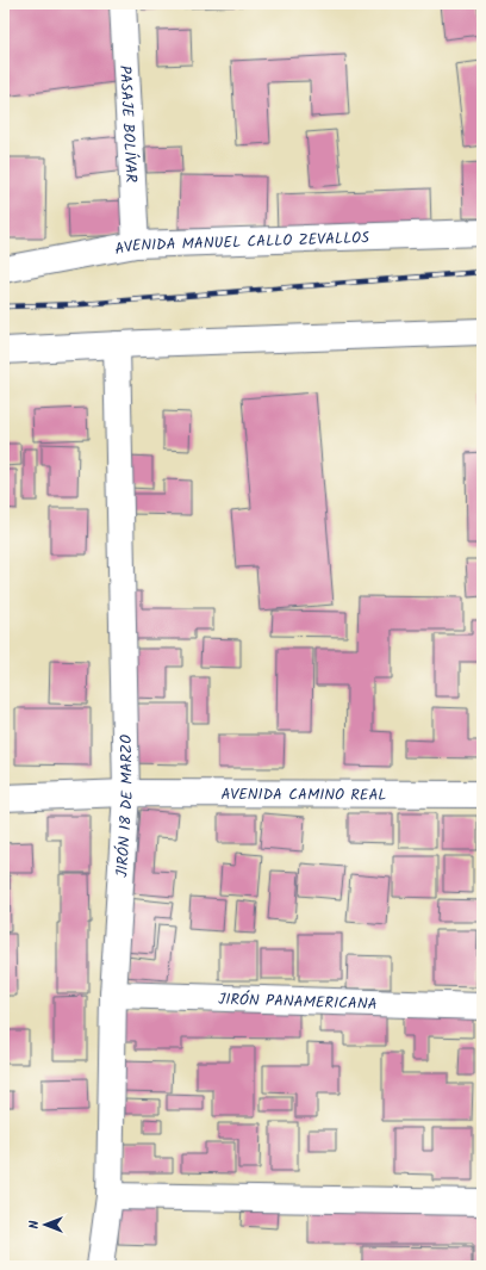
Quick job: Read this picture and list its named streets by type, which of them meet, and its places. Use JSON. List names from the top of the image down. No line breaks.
{"streets":{"street":["PASAJE BOLÍVAR","AVENIDA MANUEL CALLO ZEVALLOS","AVENIDA CAMINO REAL","JIRÓN 18 DE MARZO","JIRÓN PANAMERICANA"]},"crossings":[["PASAJE BOLÍVAR","AVENIDA MANUEL CALLO ZEVALLOS"],["AVENIDA CAMINO REAL","JIRÓN 18 DE MARZO"],["JIRÓN 18 DE MARZO","JIRÓN PANAMERICANA"]],"north":"left"}
